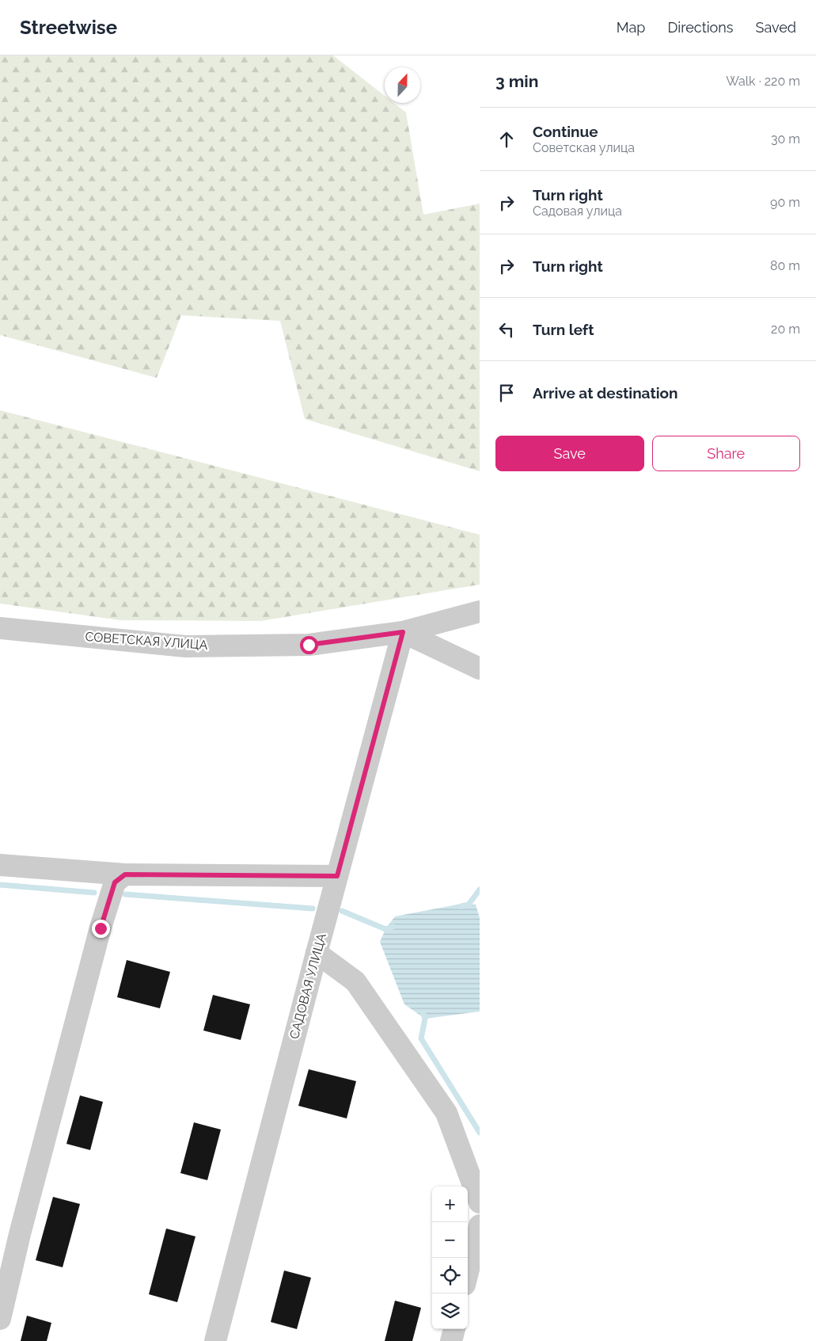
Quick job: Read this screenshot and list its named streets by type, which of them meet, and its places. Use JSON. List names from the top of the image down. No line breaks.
{"streets":{"street":["СОВЕТСКАЯ УЛИЦА","САДОВАЯ УЛИЦА"]},"crossings":[["СОВЕТСКАЯ УЛИЦА","САДОВАЯ УЛИЦА"]],"north":"top","page":{"header":"Streetwise","nav":["Map","Directions","Saved"],"heading":["3 min","Walk · 220 m"],"list":[["Continue","Советская улица","30 m"],["Turn right","Садовая улица","90 m"],["Turn right","80 m"],["Turn left","20 m"],"Arrive at destination"],"buttons":["Save","Share"],"map_buttons":["+","−"]}}
